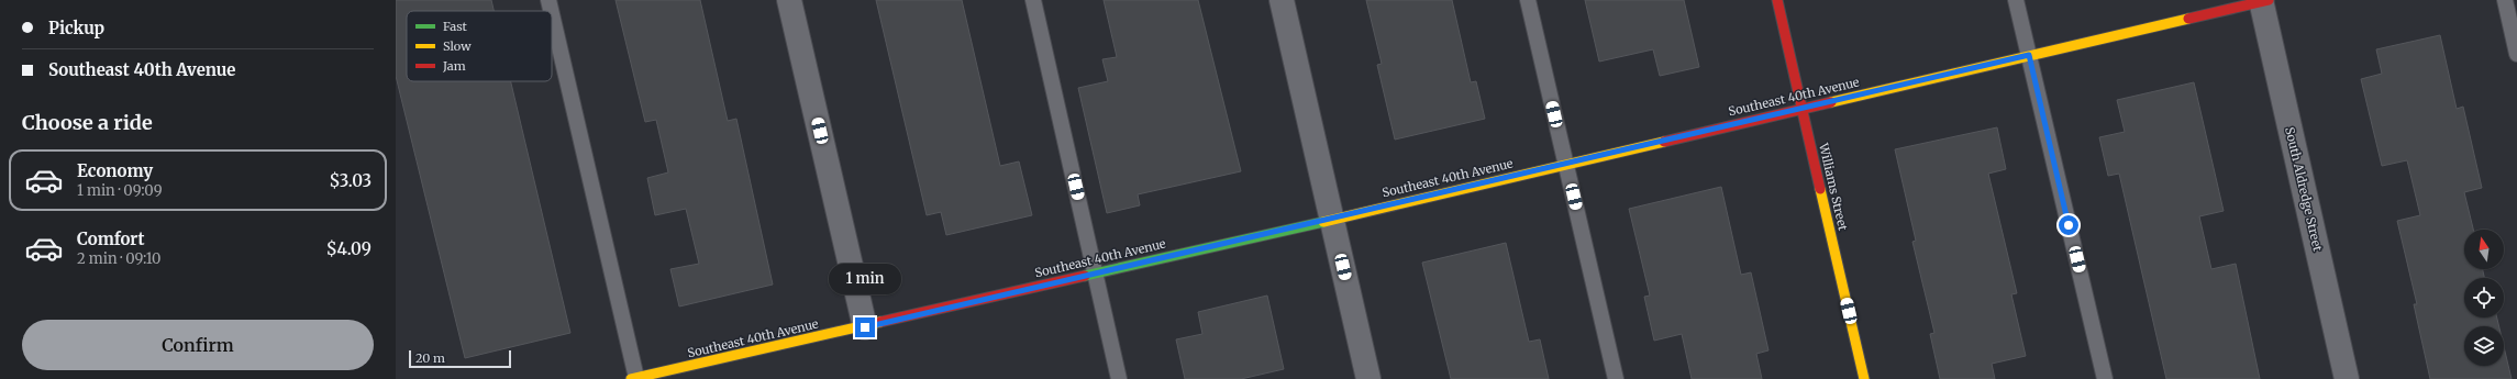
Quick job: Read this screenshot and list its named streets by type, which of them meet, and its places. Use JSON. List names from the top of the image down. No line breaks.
{"streets":{"street":["Southeast 40th Avenue","Williams Street","South Aldredge Street"]},"crossings":[["Southeast 40th Avenue","Williams Street"],["Southeast 40th Avenue","South Aldredge Street"]],"legend":["Fast","Slow","Jam"],"scale_bar":"20 m","north":"top","page":{"banner":["Pickup","Southeast 40th Avenue"],"heading":"Choose a ride","list":[{"name":"Economy","note":"1 min · 09:09","value":"$3.03"},{"name":"Comfort","note":"2 min · 09:10","value":"$4.09"}],"bubble":"1 min","buttons":"Confirm","scale":"20 m"}}
